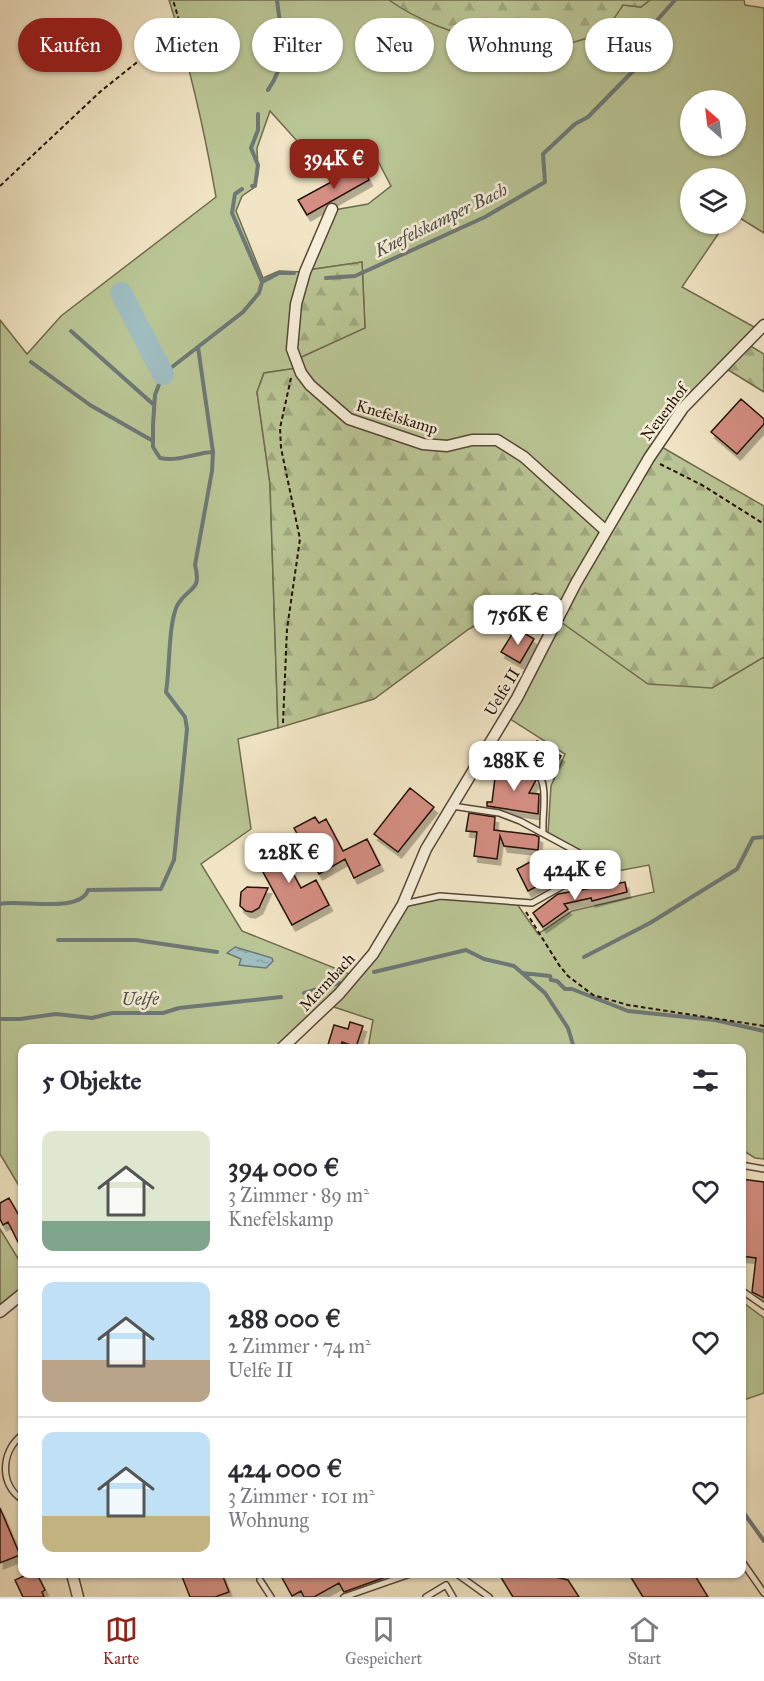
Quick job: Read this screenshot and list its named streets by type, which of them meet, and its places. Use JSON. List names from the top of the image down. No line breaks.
{"streets":{"street":["Neuenhof","Knefelskamp","Uelfe II","Mermbach"]},"crossings":[["Neuenhof","Knefelskamp"],["Neuenhof","Uelfe II"],["Knefelskamp","Uelfe II"],["Uelfe II","Mermbach"]],"water":["Knefelskamper Bach","Uelfe"],"north":"top left","page":{"chip":["Kaufen","Mieten","Filter","Neu","Wohnung","Haus"],"price":["394K €","756K €","288K €","228K €","424K €"],"heading":"5 Objekte","list":[{"name":"394 000 €","note":"3 Zimmer · 89 m² · Knefelskamp"},{"name":"288 000 €","note":"2 Zimmer · 74 m² · Uelfe II"},{"name":"424 000 €","note":"3 Zimmer · 101 m² · Wohnung"}],"tabs":["Karte","Gespeichert","Start"]}}
